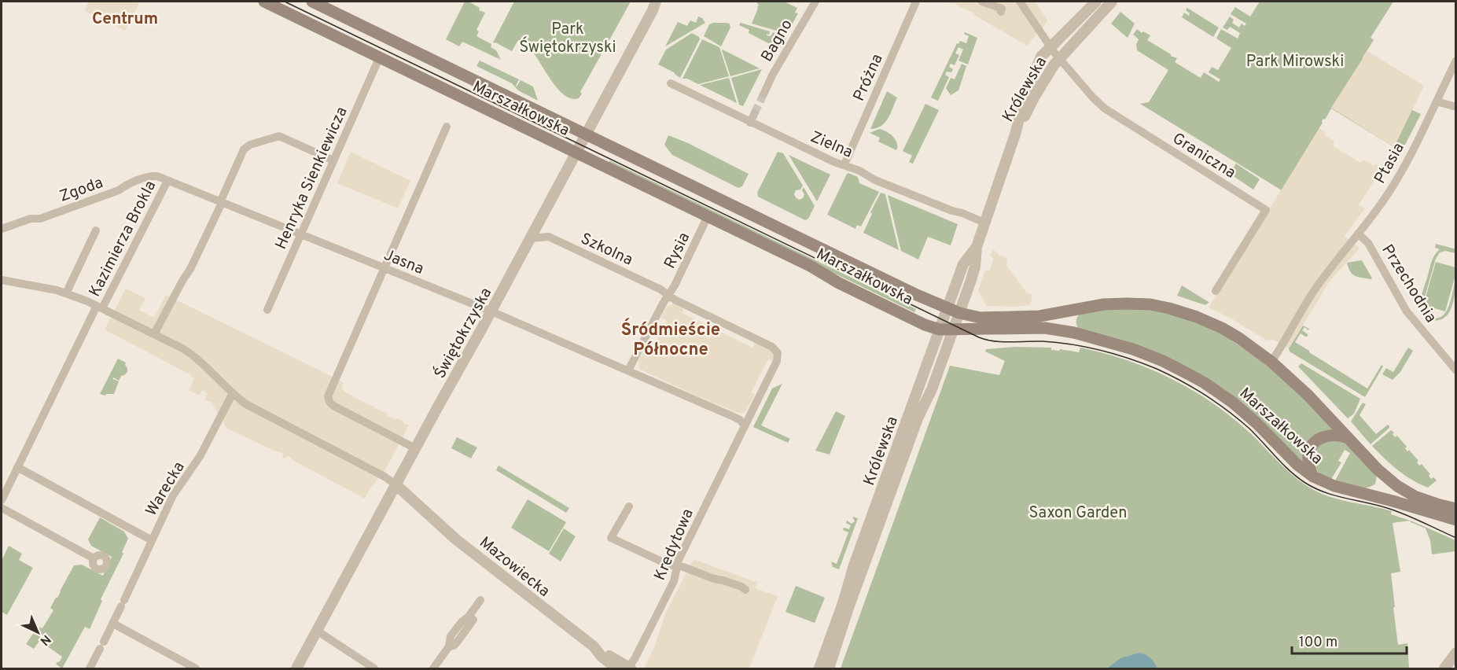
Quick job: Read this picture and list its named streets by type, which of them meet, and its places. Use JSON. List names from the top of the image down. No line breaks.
{"streets":{"main road":["Marszałkowska"],"street":["Bagno","Próżna","Królewska","Zielna","Graniczna","Ptasia","Henryka Sienkiewicza","Zgoda","Kazimierza Brokla","Szkolna","Rysia","Jasna","Przechodnia","Świętokrzyska","Warecka","Kredytowa","Mazowiecka"]},"crossings":[["Próżna","Zielna"],["Królewska","Marszałkowska"],["Królewska","Zielna"],["Królewska","Graniczna"],["Marszałkowska","Ptasia"],["Marszałkowska","Henryka Sienkiewicza"],["Marszałkowska","Rysia"],["Marszałkowska","Świętokrzyska"],["Ptasia","Przechodnia"],["Henryka Sienkiewicza","Jasna"],["Zgoda","Kazimierza Brokla"],["Zgoda","Jasna"],["Kazimierza Brokla","Jasna"],["Szkolna","Rysia"],["Szkolna","Świętokrzyska"],["Szkolna","Kredytowa"],["Rysia","Jasna"],["Jasna","Świętokrzyska"],["Jasna","Kredytowa"],["Świętokrzyska","Mazowiecka"],["Kredytowa","Mazowiecka"]],"districts":["Centrum","Śródmieście Północne"],"parks":["Park Świętokrzyski","Park Mirowski","Saxon Garden"],"scale_bar":"100 m","north":"bottom right"}
